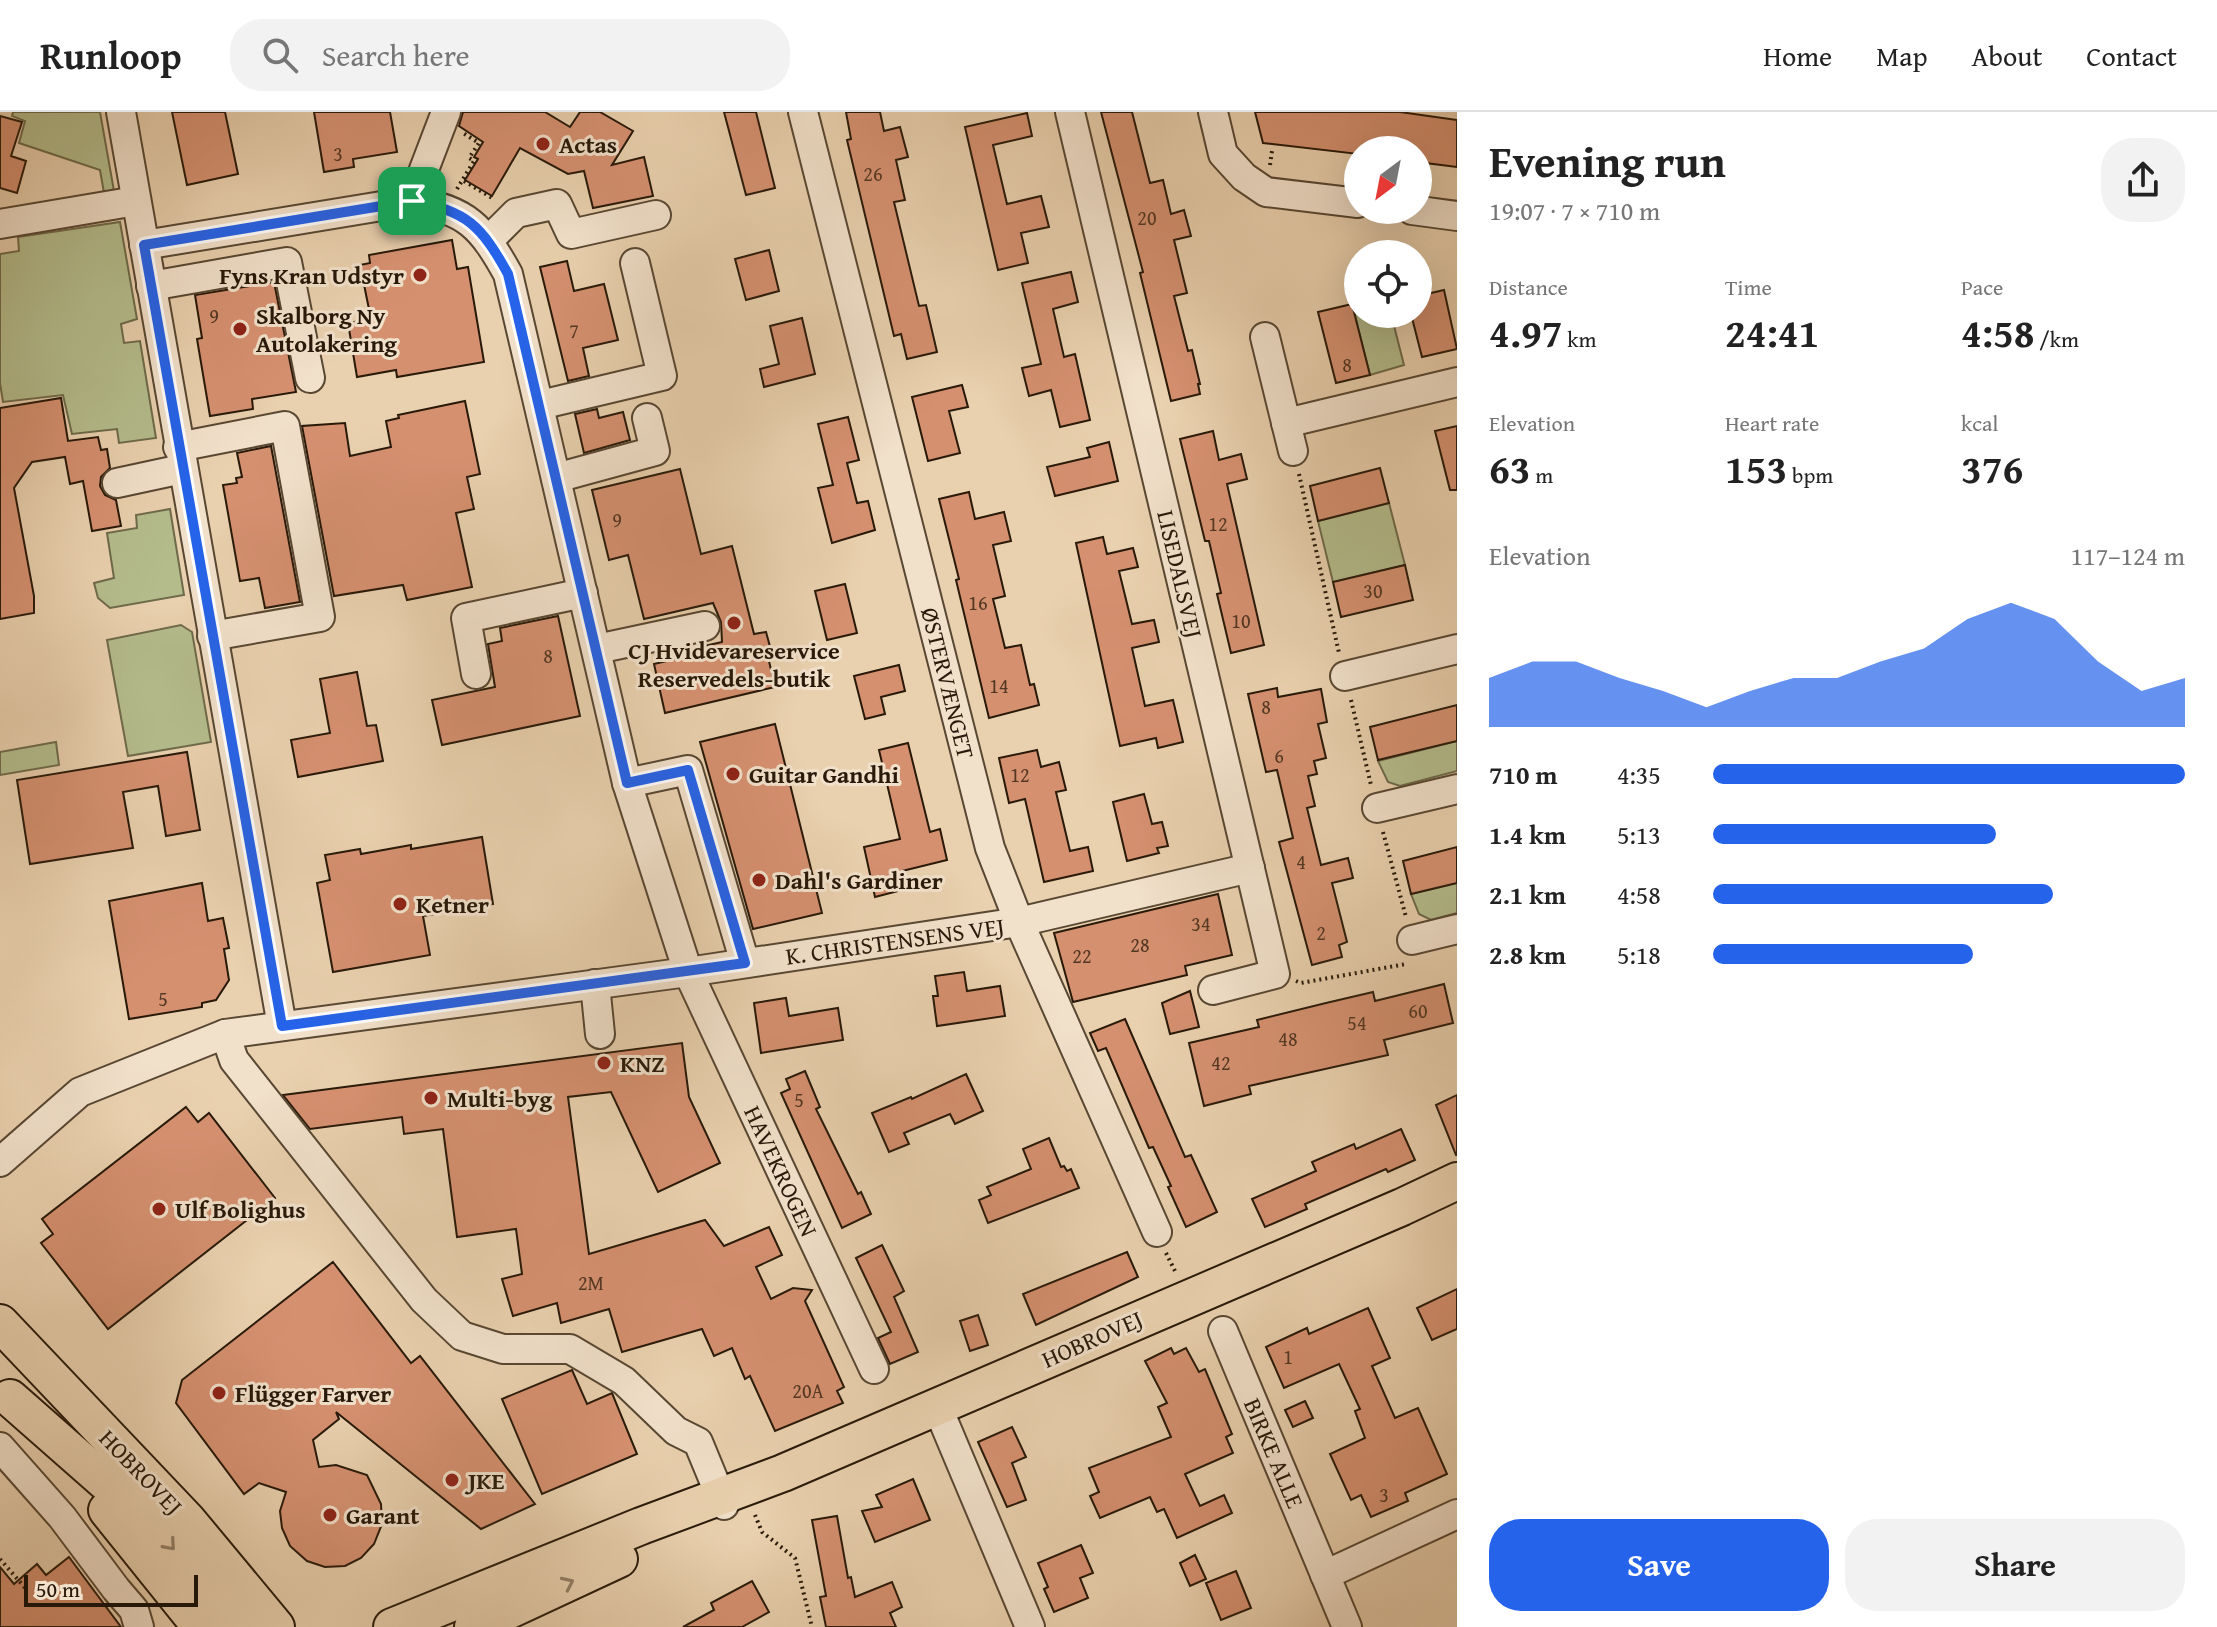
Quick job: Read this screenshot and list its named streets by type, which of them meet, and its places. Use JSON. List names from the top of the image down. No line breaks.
{"streets":{"main road":["HOBROVEJ"],"street":["LISEDALSVEJ","ØSTERVÆNGET","K. CHRISTENSENS VEJ","HAVEKROGEN","BIRKE ALLE"]},"crossings":[["LISEDALSVEJ","K. CHRISTENSENS VEJ"],["ØSTERVÆNGET","K. CHRISTENSENS VEJ"],["K. CHRISTENSENS VEJ","HAVEKROGEN"]],"places":["Actas","Fyns Kran Udstyr","Skalborg Ny Autolakering","CJ Hvidevareservice Reservedels-butik","Guitar Gandhi","Dahl's Gardiner","Ketner","KNZ","Multi-byg","Ulf Bolighus","Flügger Farver","JKE","Garant"],"house_numbers":["3","26","20","9","7","8","9","12","30","16","10","8","14","8","6","12","4","34","2","28","22","5","60","54","48","42","5","2M","1","20A","3"],"scale_bar":"50 m","north":"bottom left","page":{"header":"Runloop","search":"Search here","nav":["Home","Map","About","Contact"],"heading":["Evening run","19:07 · 7 × 710 m"],"stats":[["Distance","4.97 km"],["Time","24:41"],["Pace","4:58 /km"],["Elevation","63 m"],["Heart rate","153 bpm"],["kcal","376"]],"chart":["Elevation","117–124 m"],"list":[{"name":"710 m","note":"4:35"},{"name":"1.4 km","note":"5:13"},{"name":"2.1 km","note":"4:58"},{"name":"2.8 km","note":"5:18"}],"buttons":["Save","Share"],"scale":"50 m"}}
